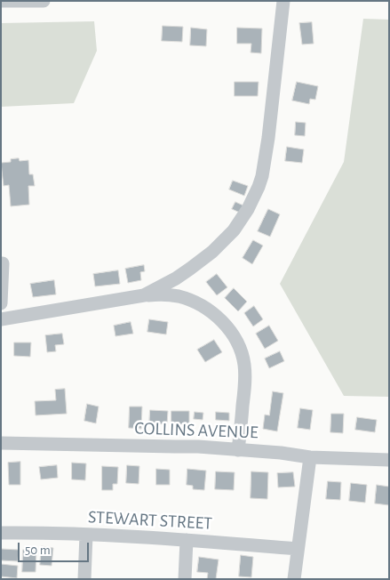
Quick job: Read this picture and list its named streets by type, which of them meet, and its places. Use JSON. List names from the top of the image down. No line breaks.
{"streets":{"street":["COLLINS AVENUE","STEWART STREET"]},"scale_bar":"50 m"}
